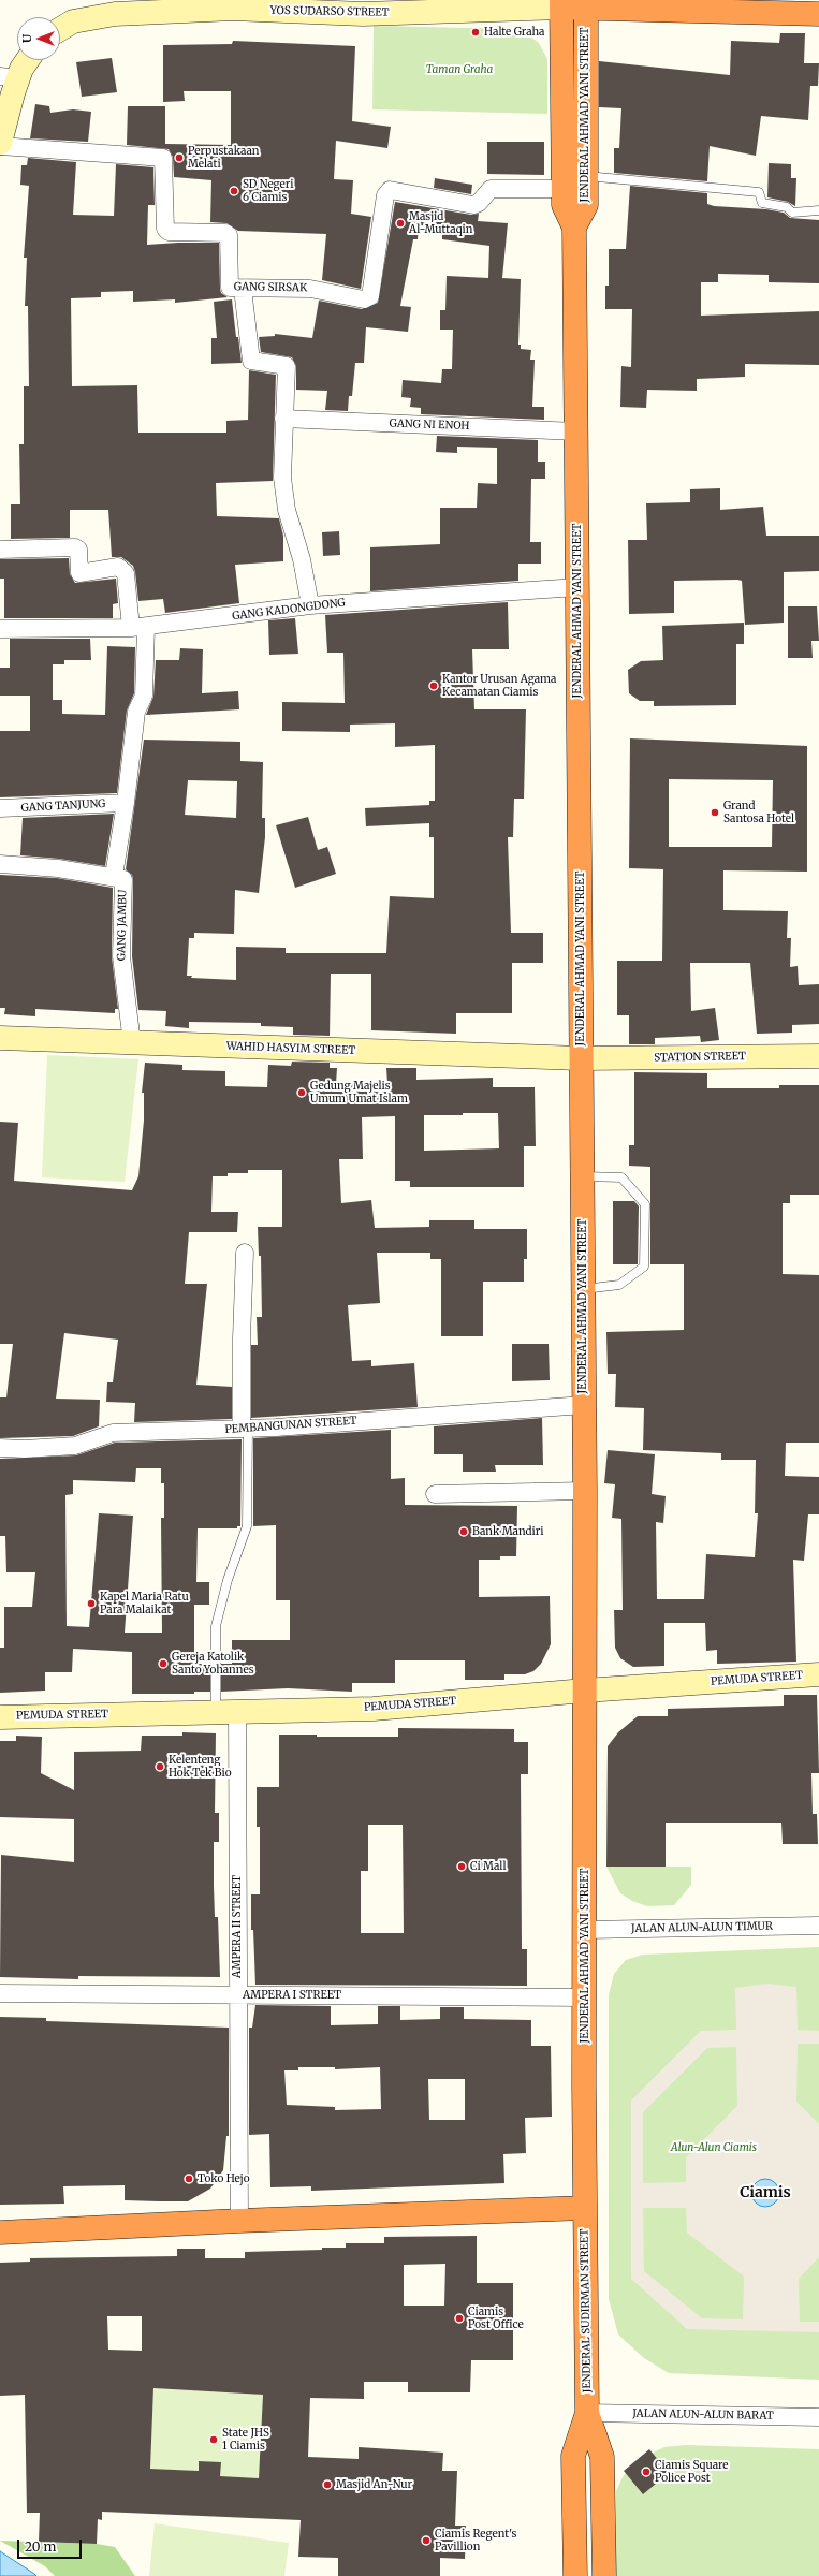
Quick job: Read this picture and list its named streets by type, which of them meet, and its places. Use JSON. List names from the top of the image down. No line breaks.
{"streets":{"highway":["JENDERAL AHMAD YANI STREET","JENDERAL SUDIRMAN STREET"],"street":["YOS SUDARSO STREET","GANG SIRSAK","GANG NI ENOH","GANG KADONGDONG","GANG TANJUNG","GANG JAMBU","WAHID HASYIM STREET","STATION STREET","PEMBANGUNAN STREET","PEMUDA STREET","AMPERA II STREET","JALAN ALUN-ALUN TIMUR","AMPERA I STREET","JALAN ALUN-ALUN BARAT"]},"crossings":[["YOS SUDARSO STREET","JENDERAL AHMAD YANI STREET"],["JENDERAL AHMAD YANI STREET","GANG SIRSAK"],["JENDERAL AHMAD YANI STREET","GANG NI ENOH"],["JENDERAL AHMAD YANI STREET","GANG KADONGDONG"],["JENDERAL AHMAD YANI STREET","WAHID HASYIM STREET"],["JENDERAL AHMAD YANI STREET","STATION STREET"],["JENDERAL AHMAD YANI STREET","PEMBANGUNAN STREET"],["JENDERAL AHMAD YANI STREET","PEMUDA STREET"],["JENDERAL AHMAD YANI STREET","JALAN ALUN-ALUN TIMUR"],["JENDERAL AHMAD YANI STREET","AMPERA I STREET"],["JENDERAL AHMAD YANI STREET","JENDERAL SUDIRMAN STREET"],["GANG JAMBU","WAHID HASYIM STREET"],["WAHID HASYIM STREET","STATION STREET"],["PEMUDA STREET","AMPERA II STREET"],["AMPERA II STREET","AMPERA I STREET"],["JENDERAL SUDIRMAN STREET","JALAN ALUN-ALUN BARAT"]],"districts":["Ciamis"],"parks":["Taman Graha","Alun-Alun Ciamis"],"places":["Halte Graha","Perpustakaan Melati","SD Negeri 6 Ciamis","Masjid Al-Muttaqin","Kantor Urusan Agama Kecamatan Ciamis","Grand Santosa Hotel","Gedung Majelis Umum Umat Islam","Bank Mandiri","Kapel Maria Ratu Para Malaikat","Gereja Katolik Santo Yohannes","Kelenteng Hok Tek Bio","Ci Mall","Toko Hejo","Ciamis Post Office","State JHS 1 Ciamis","Ciamis Square Police Post","Masjid An-Nur","Ciamis Regent's Pavillion"],"scale_bar":"20 m","north":"left"}
